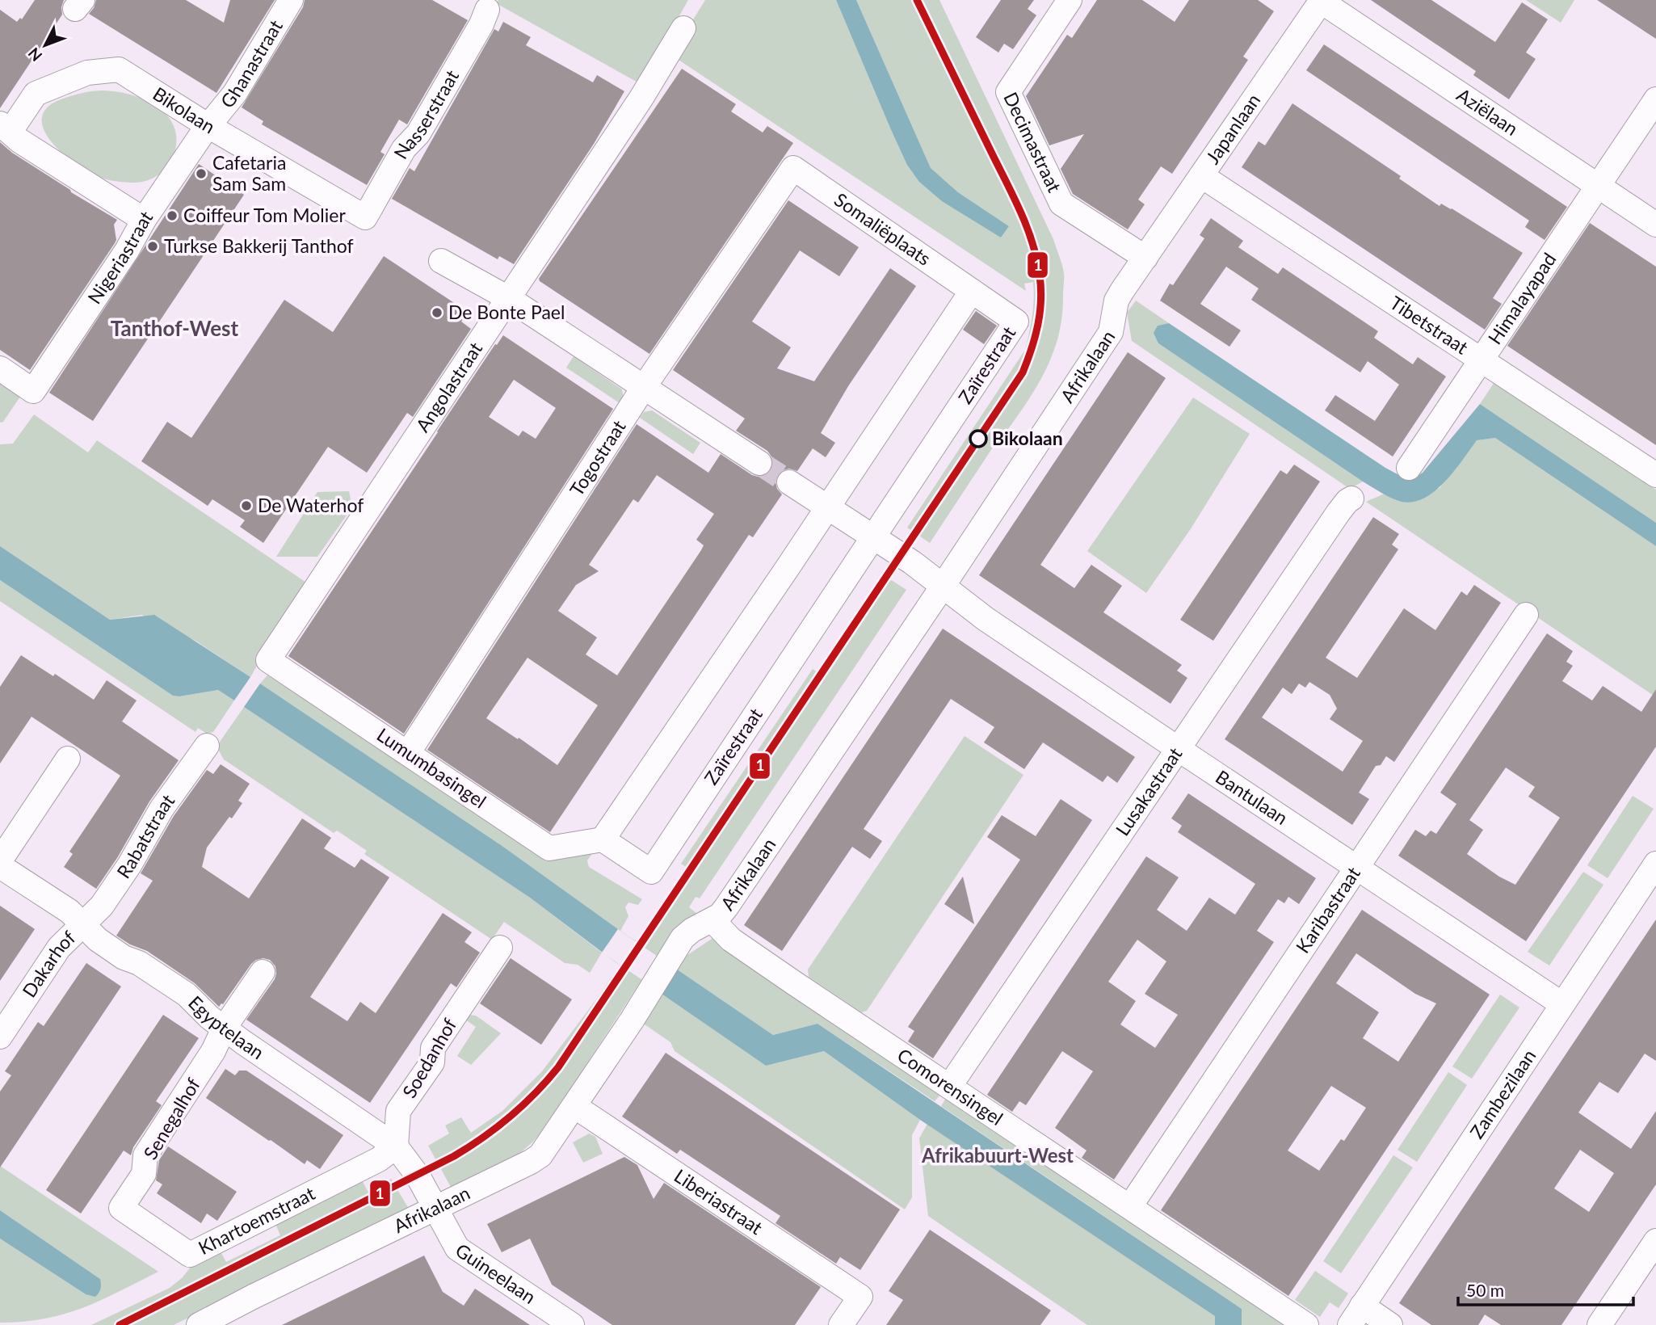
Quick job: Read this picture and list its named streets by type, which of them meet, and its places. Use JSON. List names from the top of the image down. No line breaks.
{"streets":{"street":["Ghanastraat","Bikolaan","Aziëlaan","Nasserstraat","Japanlaan","Decimastraat","Somaliëplaats","Nigeriastraat","Himalayapad","Tibetstraat","Zaïrestraat","Afrikalaan","Angolastraat","Togostraat","Lumumbasingel","Lusakastraat","Bantulaan","Rabatstraat","Karibastraat","Dakarhof","Egyptelaan","Soedanhof","Comorensingel","Zambezilaan","Senegalhof","Liberiastraat","Khartoemstraat","Guineelaan"]},"crossings":[["Ghanastraat","Bikolaan"],["Ghanastraat","Nigeriastraat"],["Bikolaan","Nasserstraat"],["Bikolaan","Nigeriastraat"],["Aziëlaan","Japanlaan"],["Aziëlaan","Himalayapad"],["Japanlaan","Decimastraat"],["Japanlaan","Tibetstraat"],["Japanlaan","Afrikalaan"],["Decimastraat","Afrikalaan"],["Somaliëplaats","Zaïrestraat"],["Somaliëplaats","Togostraat"],["Himalayapad","Tibetstraat"],["Zaïrestraat","Lumumbasingel"],["Afrikalaan","Bantulaan"],["Afrikalaan","Egyptelaan"],["Afrikalaan","Comorensingel"],["Afrikalaan","Liberiastraat"],["Afrikalaan","Guineelaan"],["Angolastraat","Lumumbasingel"],["Togostraat","Lumumbasingel"],["Lusakastraat","Bantulaan"],["Lusakastraat","Comorensingel"],["Bantulaan","Karibastraat"],["Bantulaan","Zambezilaan"],["Rabatstraat","Dakarhof"],["Rabatstraat","Egyptelaan"],["Karibastraat","Comorensingel"],["Dakarhof","Egyptelaan"],["Egyptelaan","Soedanhof"],["Egyptelaan","Senegalhof"],["Egyptelaan","Khartoemstraat"],["Egyptelaan","Guineelaan"],["Soedanhof","Khartoemstraat"],["Senegalhof","Khartoemstraat"]],"districts":["Tanthof-West","Afrikabuurt-West"],"places":["Cafetaria Sam Sam","Coiffeur Tom Molier","Turkse Bakkerij Tanthof","De Bonte Pael","Bikolaan","De Waterhof"],"lines":["transit line 1"],"scale_bar":"50 m","north":"bottom left"}
